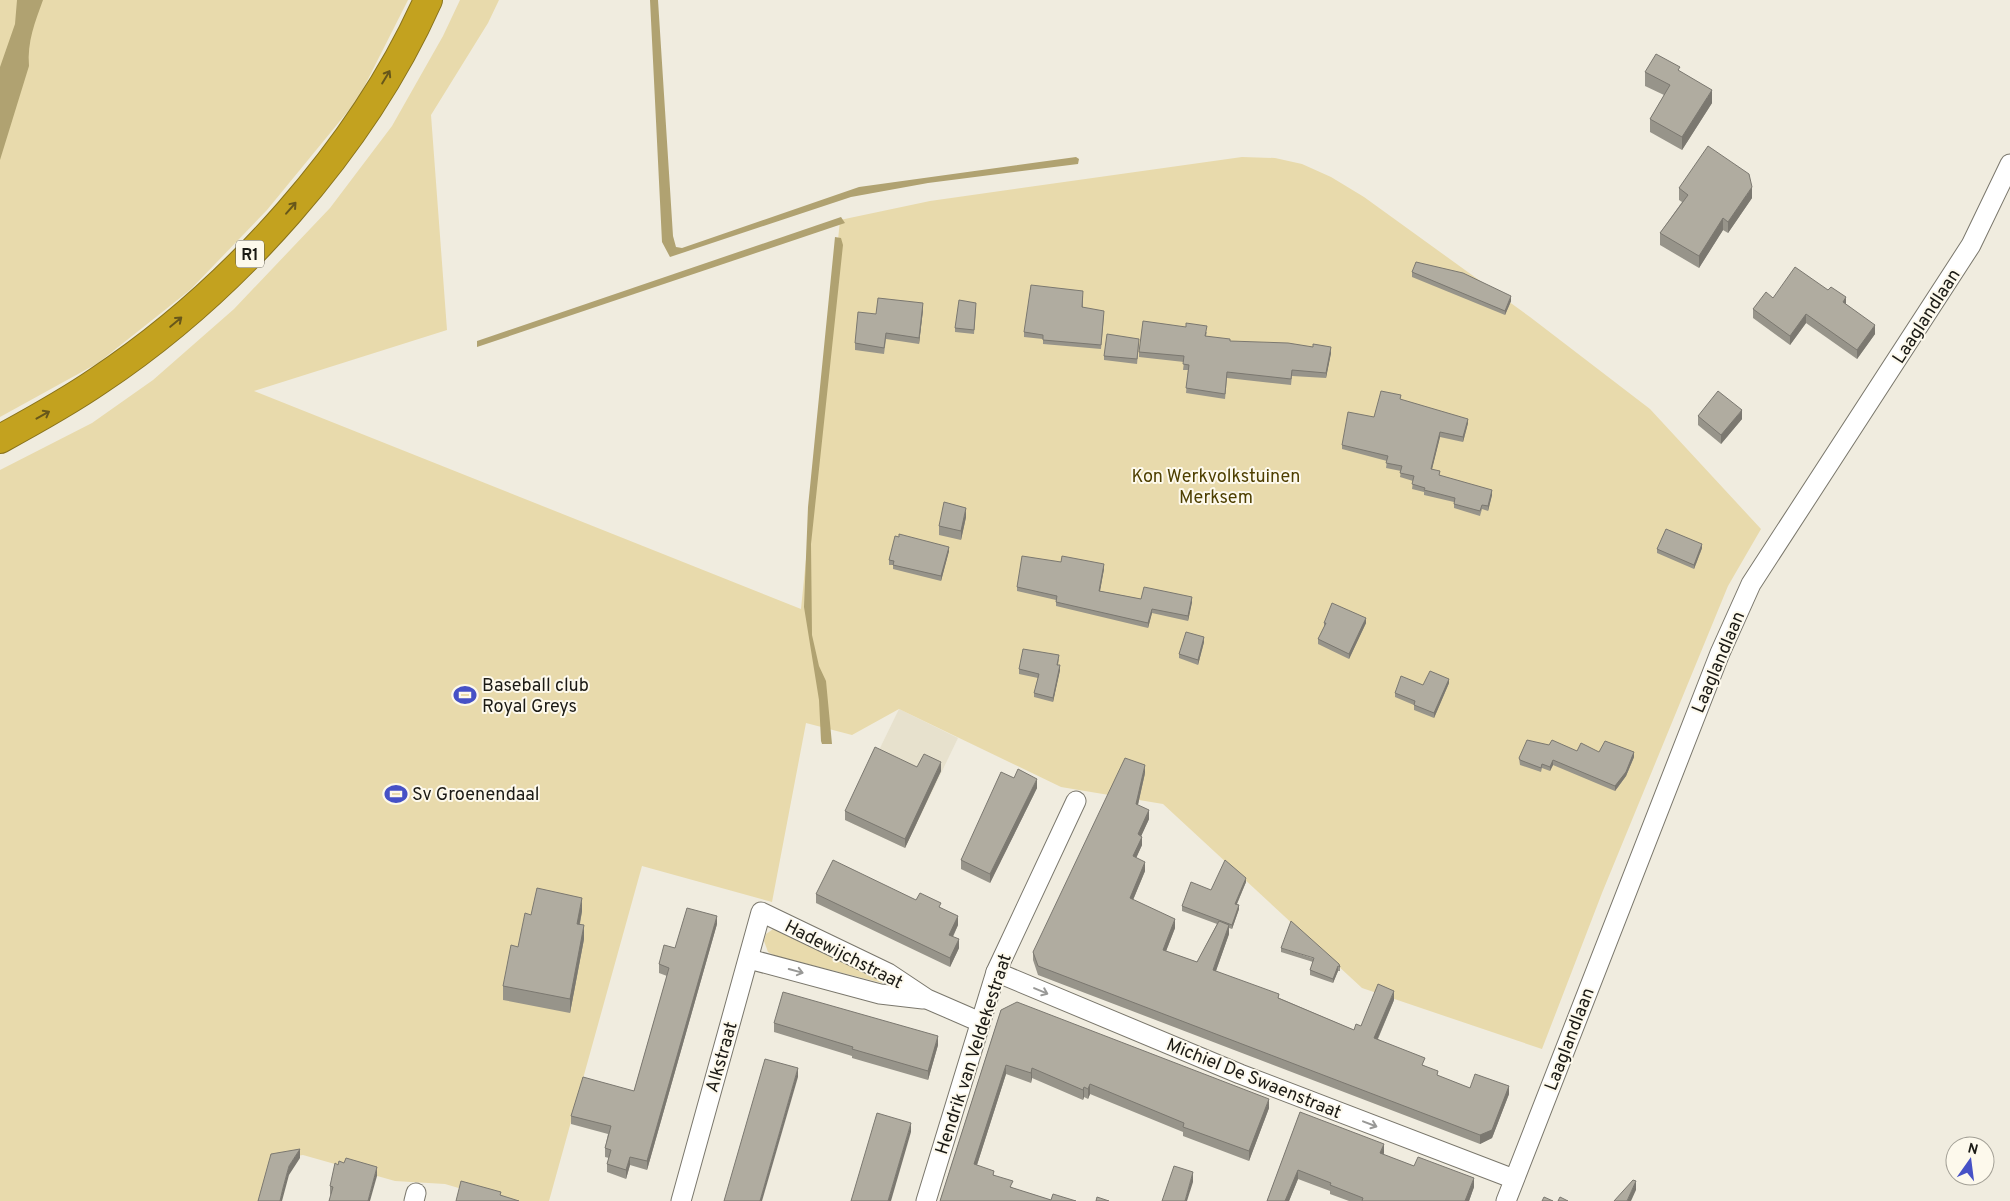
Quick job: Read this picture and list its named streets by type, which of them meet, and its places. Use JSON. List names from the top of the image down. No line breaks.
{"streets":{"highway":["R1"],"street":["Laaglandlaan","Hadewijchstraat","Hendrik van Veldekestraat","Alkstraat","Michiel De Swaenstraat"]},"crossings":[["Laaglandlaan","Michiel De Swaenstraat"],["Hadewijchstraat","Hendrik van Veldekestraat"],["Hadewijchstraat","Alkstraat"],["Hendrik van Veldekestraat","Michiel De Swaenstraat"]],"one_way":["Michiel De Swaenstraat"],"parks":["Kon Werkvolkstuinen Merksem"],"places":{"sports":["Baseball club Royal Greys","Sv Groenendaal"]},"north":"top"}
